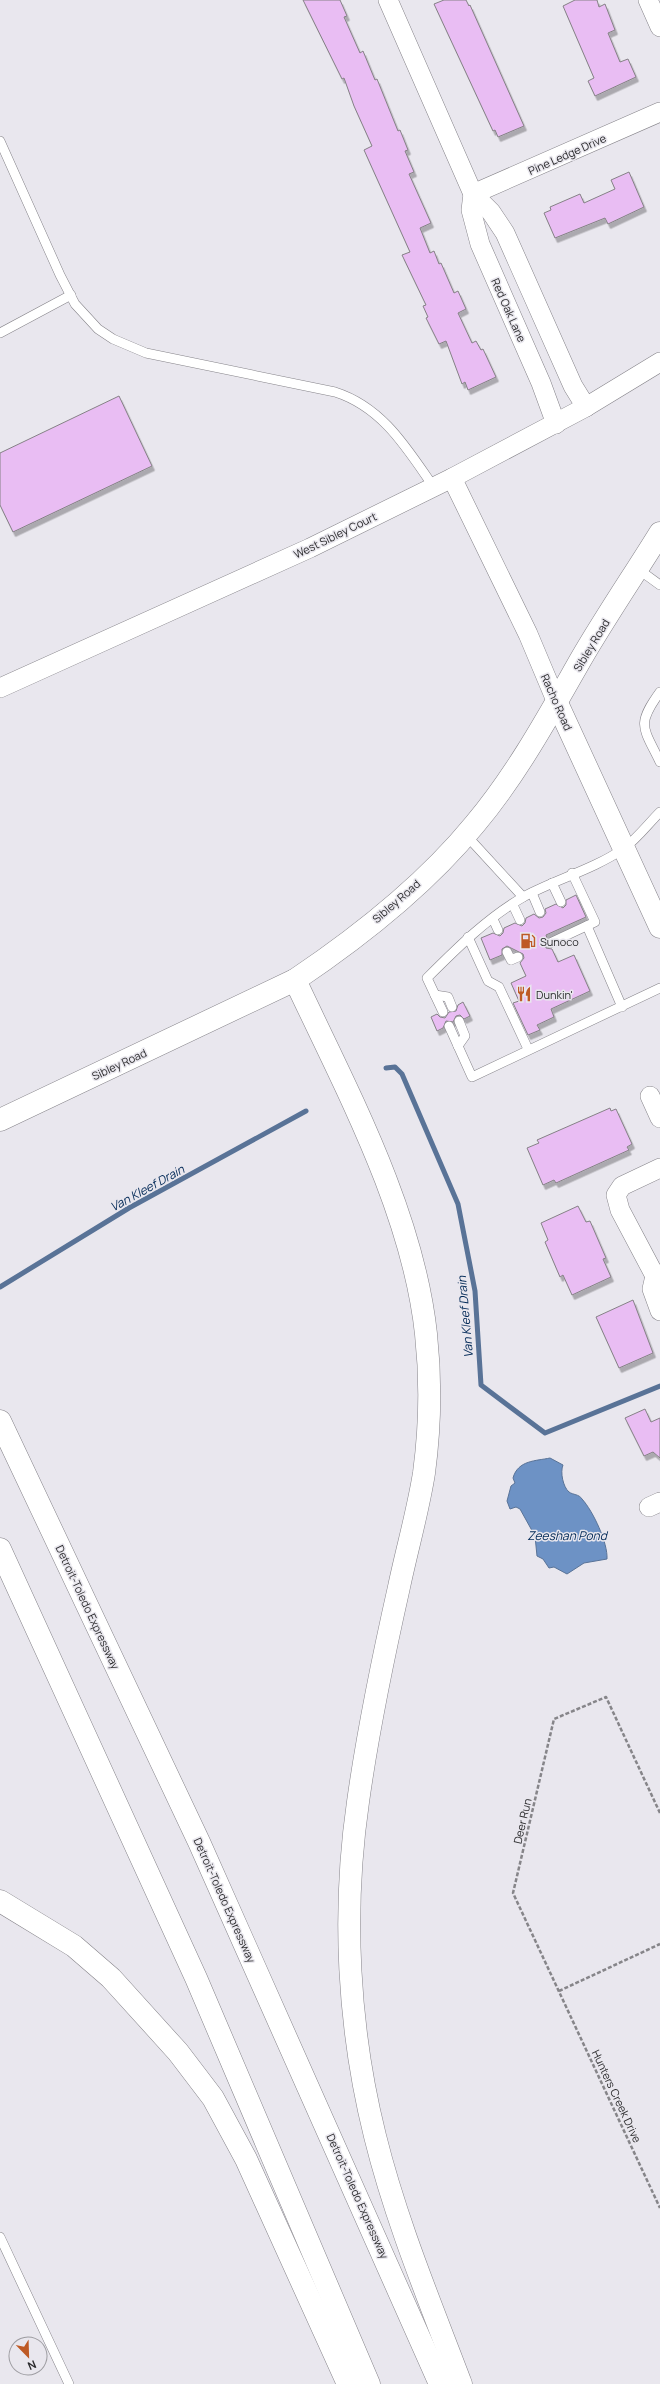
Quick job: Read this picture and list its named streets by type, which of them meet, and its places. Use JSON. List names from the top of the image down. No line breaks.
{"streets":{"main road":["Sibley Road","Racho Road","Detroit-Toledo Expressway"],"street":["Pine Ledge Drive","Red Oak Lane","West Sibley Court"],"path":["Deer Run","Hunters Creek Drive"]},"crossings":[["Pine Ledge Drive","Red Oak Lane"],["Red Oak Lane","West Sibley Court"],["West Sibley Court","Racho Road"],["Sibley Road","Racho Road"],["Deer Run","Hunters Creek Drive"]],"water":["Van Kleef Drain","Zeeshan Pond"],"places":{"fuel station":["Sunoco"],"restaurant":["Dunkin'"]},"north":"bottom right"}
